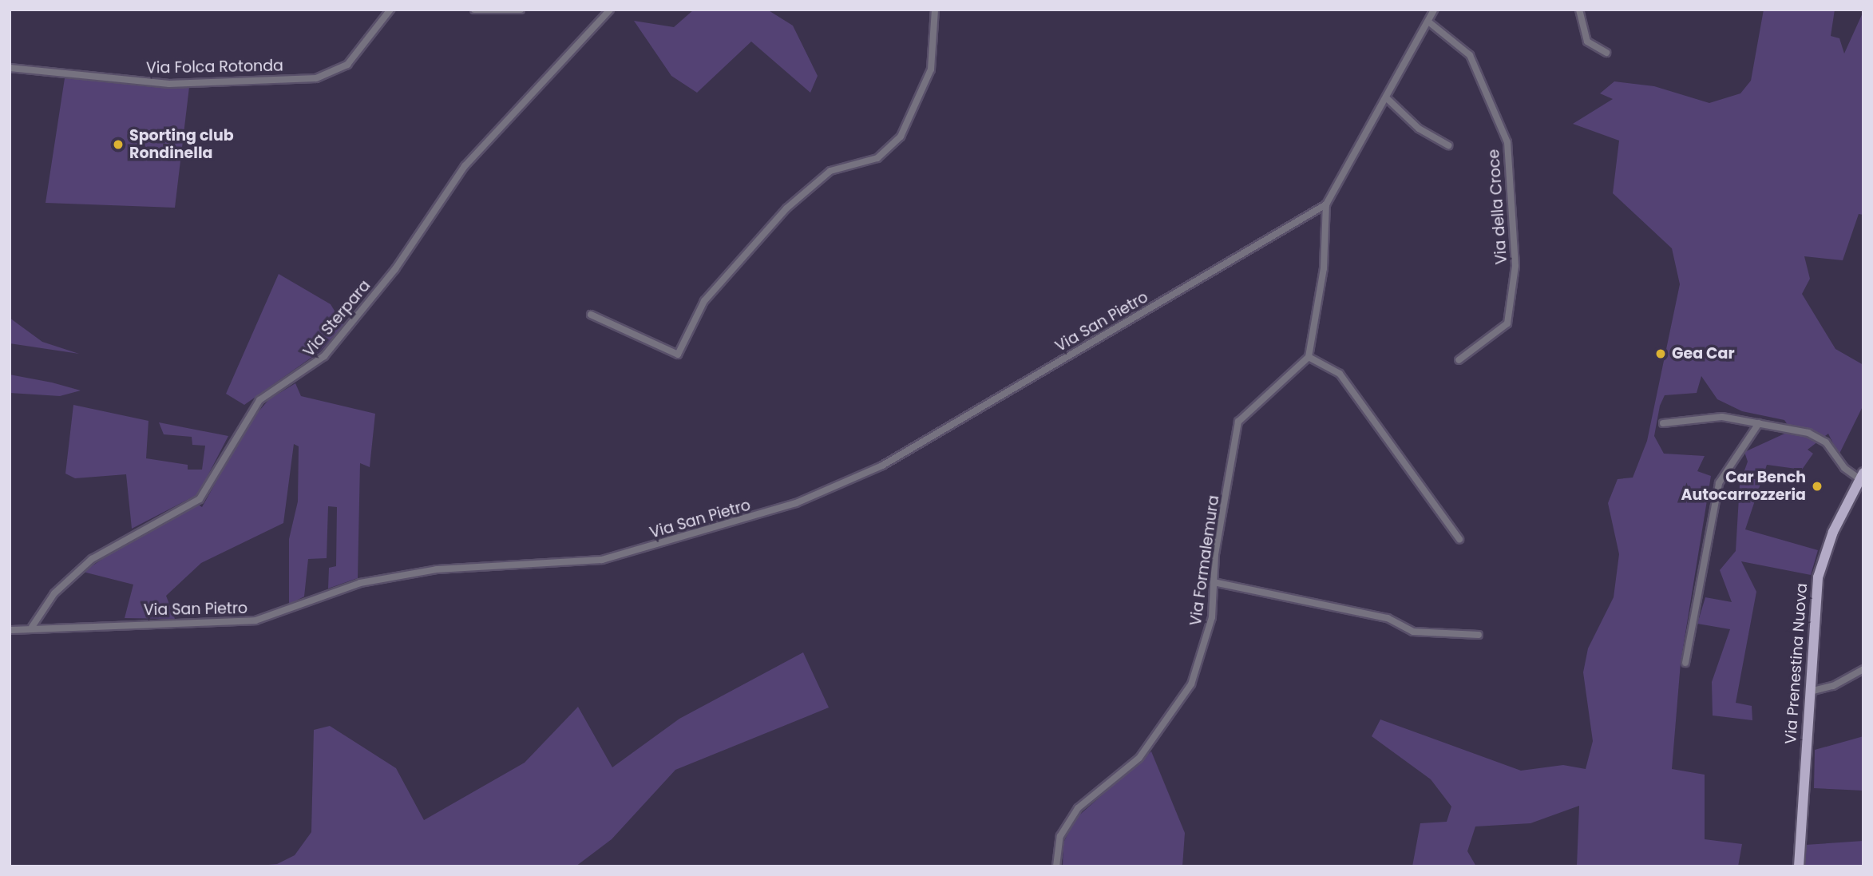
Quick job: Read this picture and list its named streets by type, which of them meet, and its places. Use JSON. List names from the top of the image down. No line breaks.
{"streets":{"main road":["Via Prenestina Nuova"],"street":["Via Folca Rotonda","Via della Croce","Via Sterpara","Via San Pietro","Via Formalemura"]},"crossings":[["Via Sterpara","Via San Pietro"]],"places":["Sporting club Rondinella","Gea Car","Car Bench Autocarrozzeria"]}
